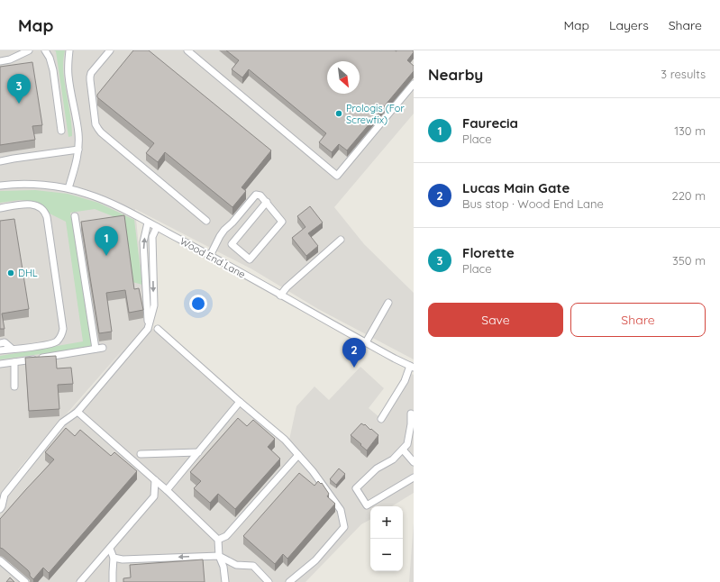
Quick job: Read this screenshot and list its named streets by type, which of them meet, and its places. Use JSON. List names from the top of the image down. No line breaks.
{"streets":{"street":["Wood End Lane"]},"places":["Prologis (For Screwfix)","DHL"],"north":"bottom right","page":{"header":"Map","nav":["Map","Layers","Share"],"heading":["Nearby","3 results"],"pins":["3","1","2"],"list":[{"mark":"1","name":"Faurecia","note":"Place","value":"130 m"},{"mark":"2","name":"Lucas Main Gate","note":"Bus stop · Wood End Lane","value":"220 m"},{"mark":"3","name":"Florette","note":"Place","value":"350 m"}],"buttons":["Save","Share"],"map_buttons":["+","−"]}}
